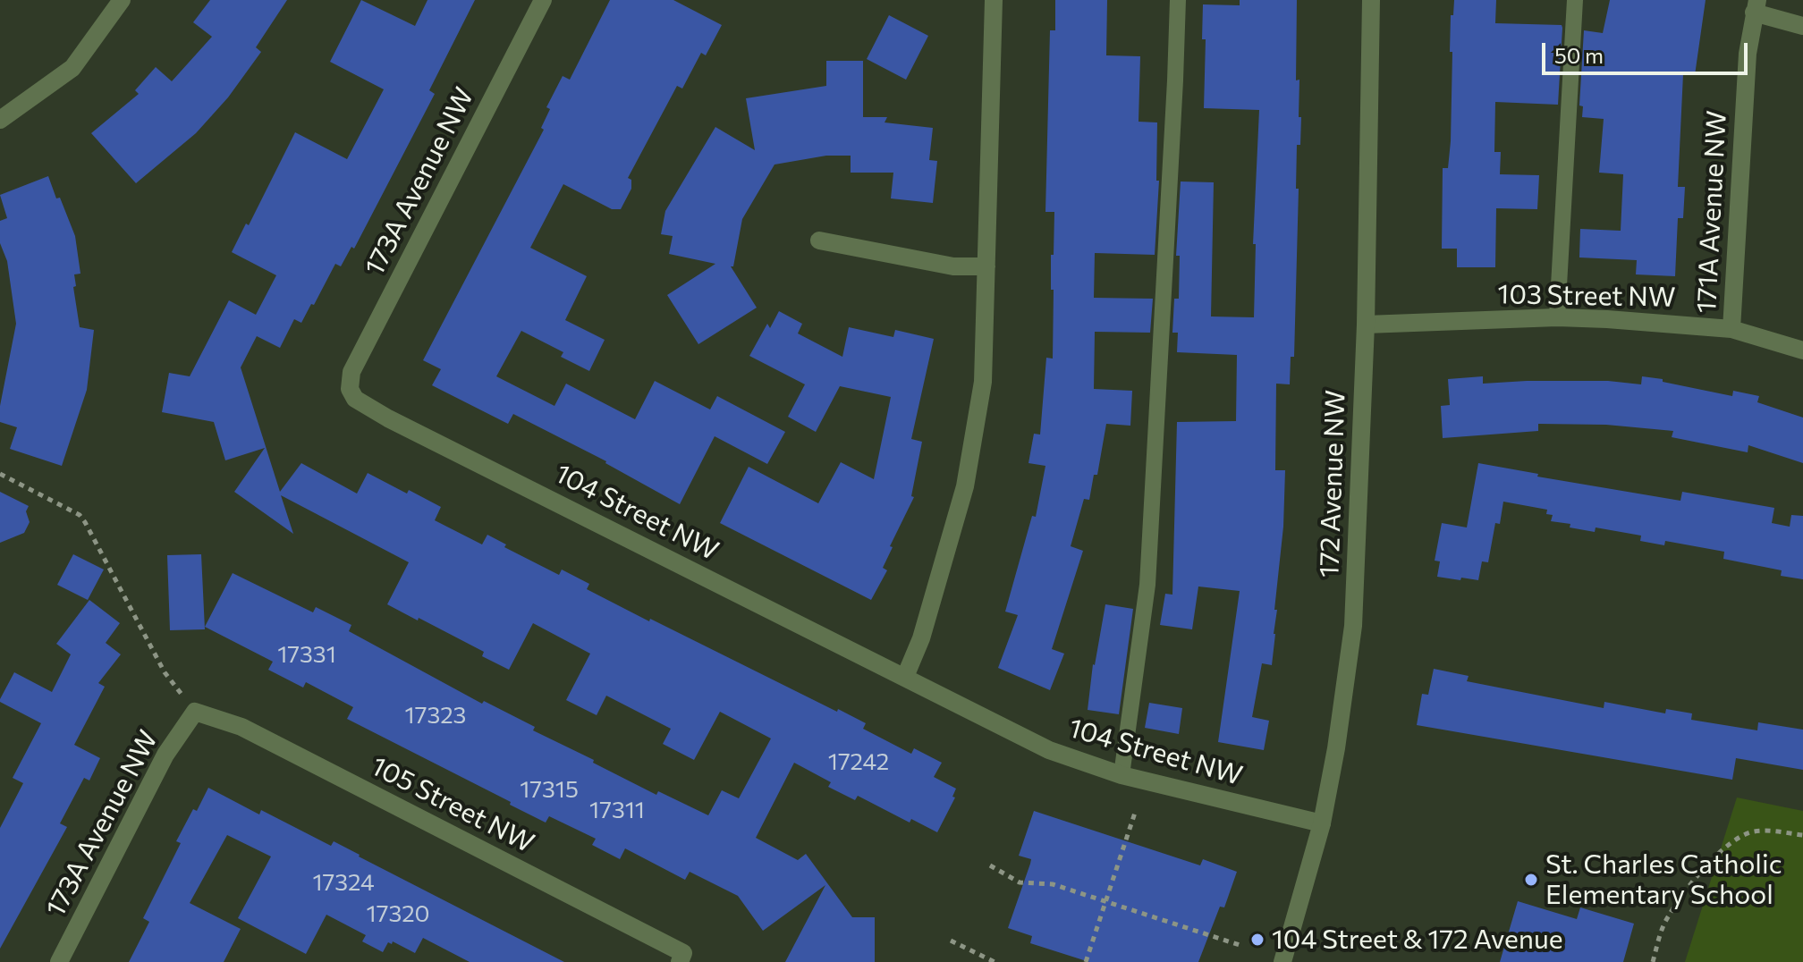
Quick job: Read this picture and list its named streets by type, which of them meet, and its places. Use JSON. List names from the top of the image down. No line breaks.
{"streets":{"street":["173A Avenue NW","171A Avenue NW","103 Street NW","172 Avenue NW","104 Street NW","105 Street NW"]},"crossings":[["173A Avenue NW","104 Street NW"],["173A Avenue NW","105 Street NW"],["171A Avenue NW","103 Street NW"],["103 Street NW","172 Avenue NW"],["172 Avenue NW","104 Street NW"]],"places":["St. Charles Catholic Elementary School","104 Street & 172 Avenue"],"house_numbers":["17331","17323","17242","17315","17311","17324","17320"],"scale_bar":"50 m"}
